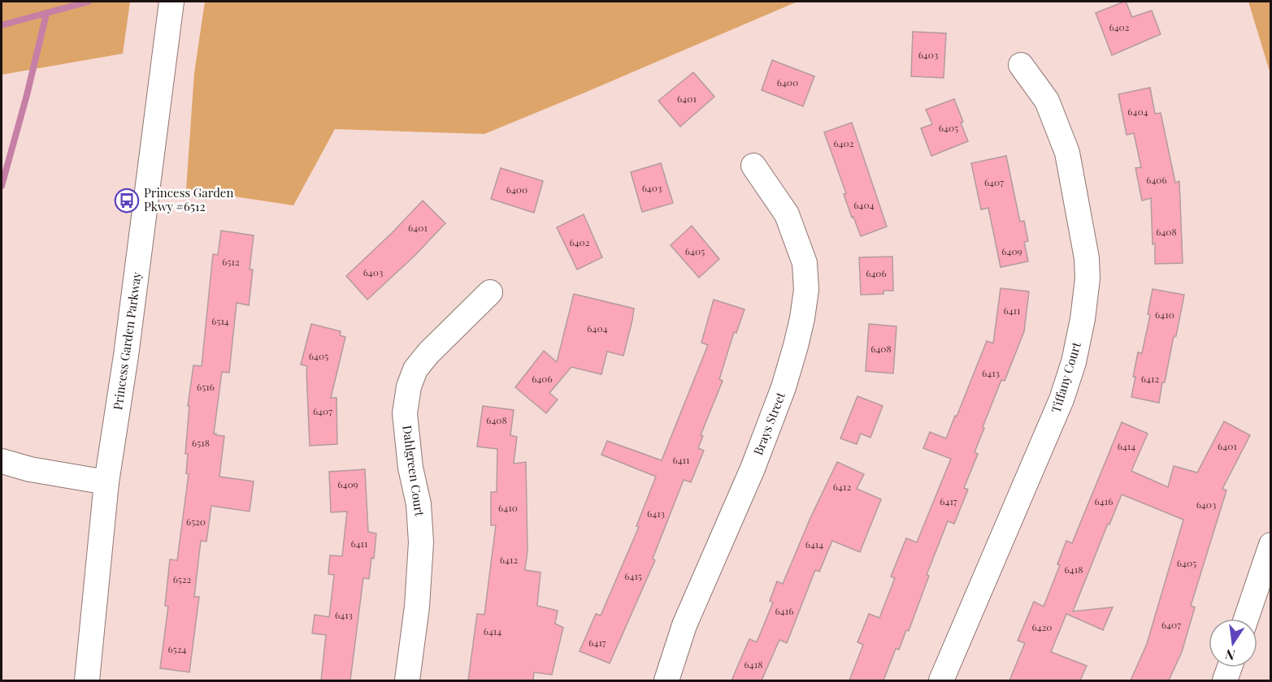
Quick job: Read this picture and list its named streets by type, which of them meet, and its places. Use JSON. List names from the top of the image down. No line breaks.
{"streets":{"street":["Princess Garden Parkway","Tiffany Court","Brays Street","Dahlgreen Court"]},"places":{"bus stop":["Princess Garden Pkwy #6512"]},"house_numbers":["6402","6403","6400","6401","6404","6405","6402","6406","6407","6403","6400","6404","6401","6408","6402","6405","6409","6512","6403","6406","6411","6410","6514","6404","6408","6405","6413","6406","6412","6516","6407","6408","6518","6414","6401","6411","6409","6412","6417","6416","6403","6410","6413","6520","6411","6414","6412","6405","6418","6415","6522","6416","6413","6407","6420","6414","6417","6524","6418"],"north":"bottom"}
